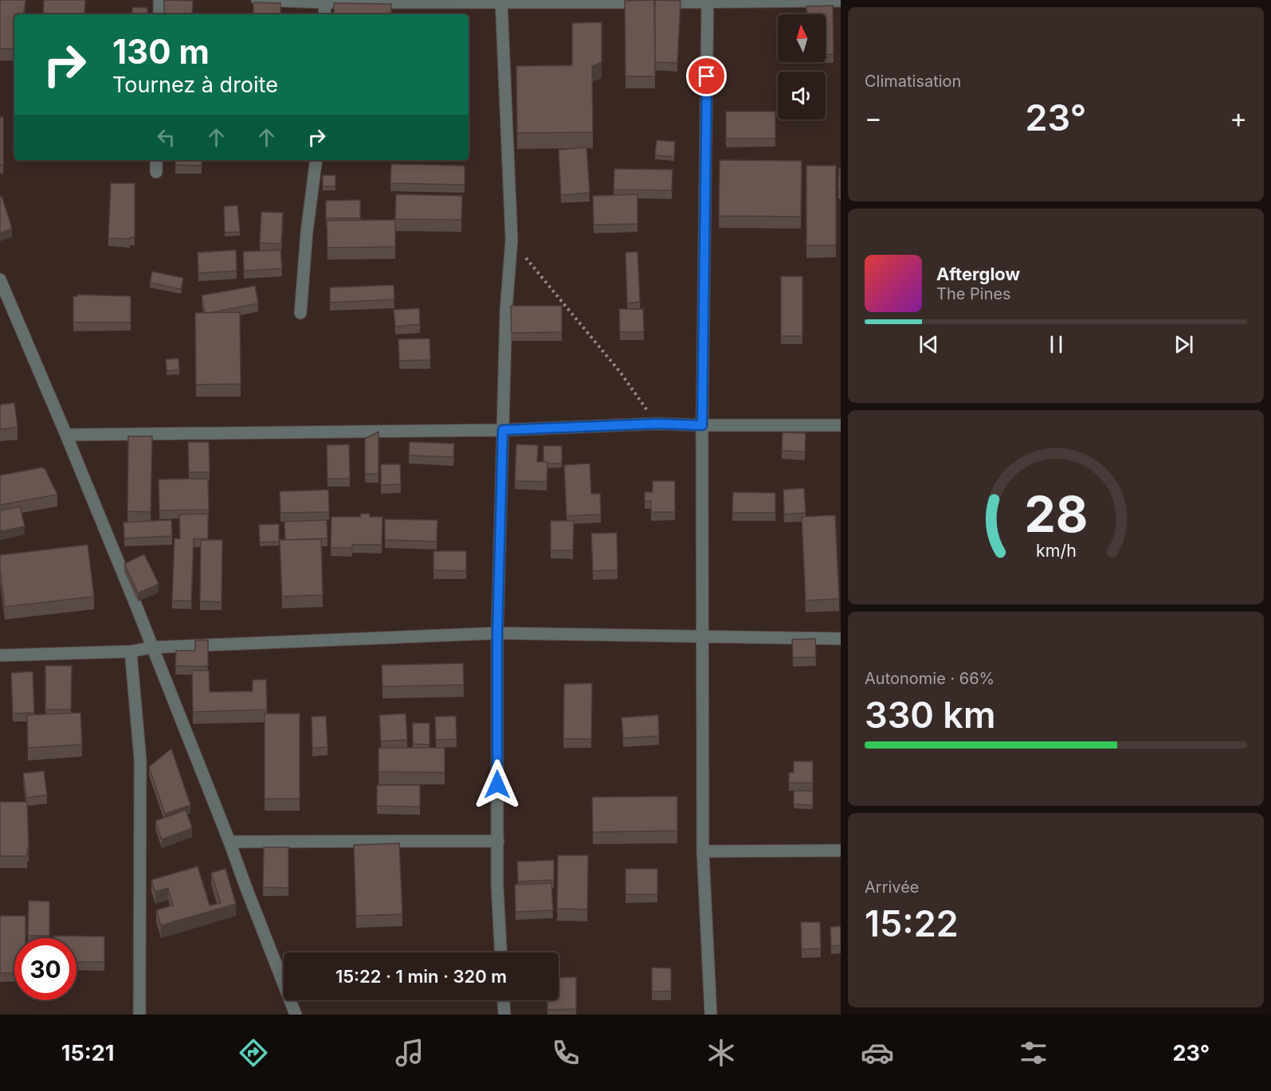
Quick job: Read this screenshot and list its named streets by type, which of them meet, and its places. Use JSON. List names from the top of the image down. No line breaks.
{"north":"top","page":{"tile":["Climatisation",["Autonomie · 66%","330 km"],["Arrivée","15:22"]],"turn":["130 m","Tournez à droite"],"heat":["−","23°","+"],"song":["Afterglow","The Pines"],"limit":"30","trip":"15:22 · 1 min · 320 m","tabs":["15:21","23°"],"gauge":["28","km/h"]}}
